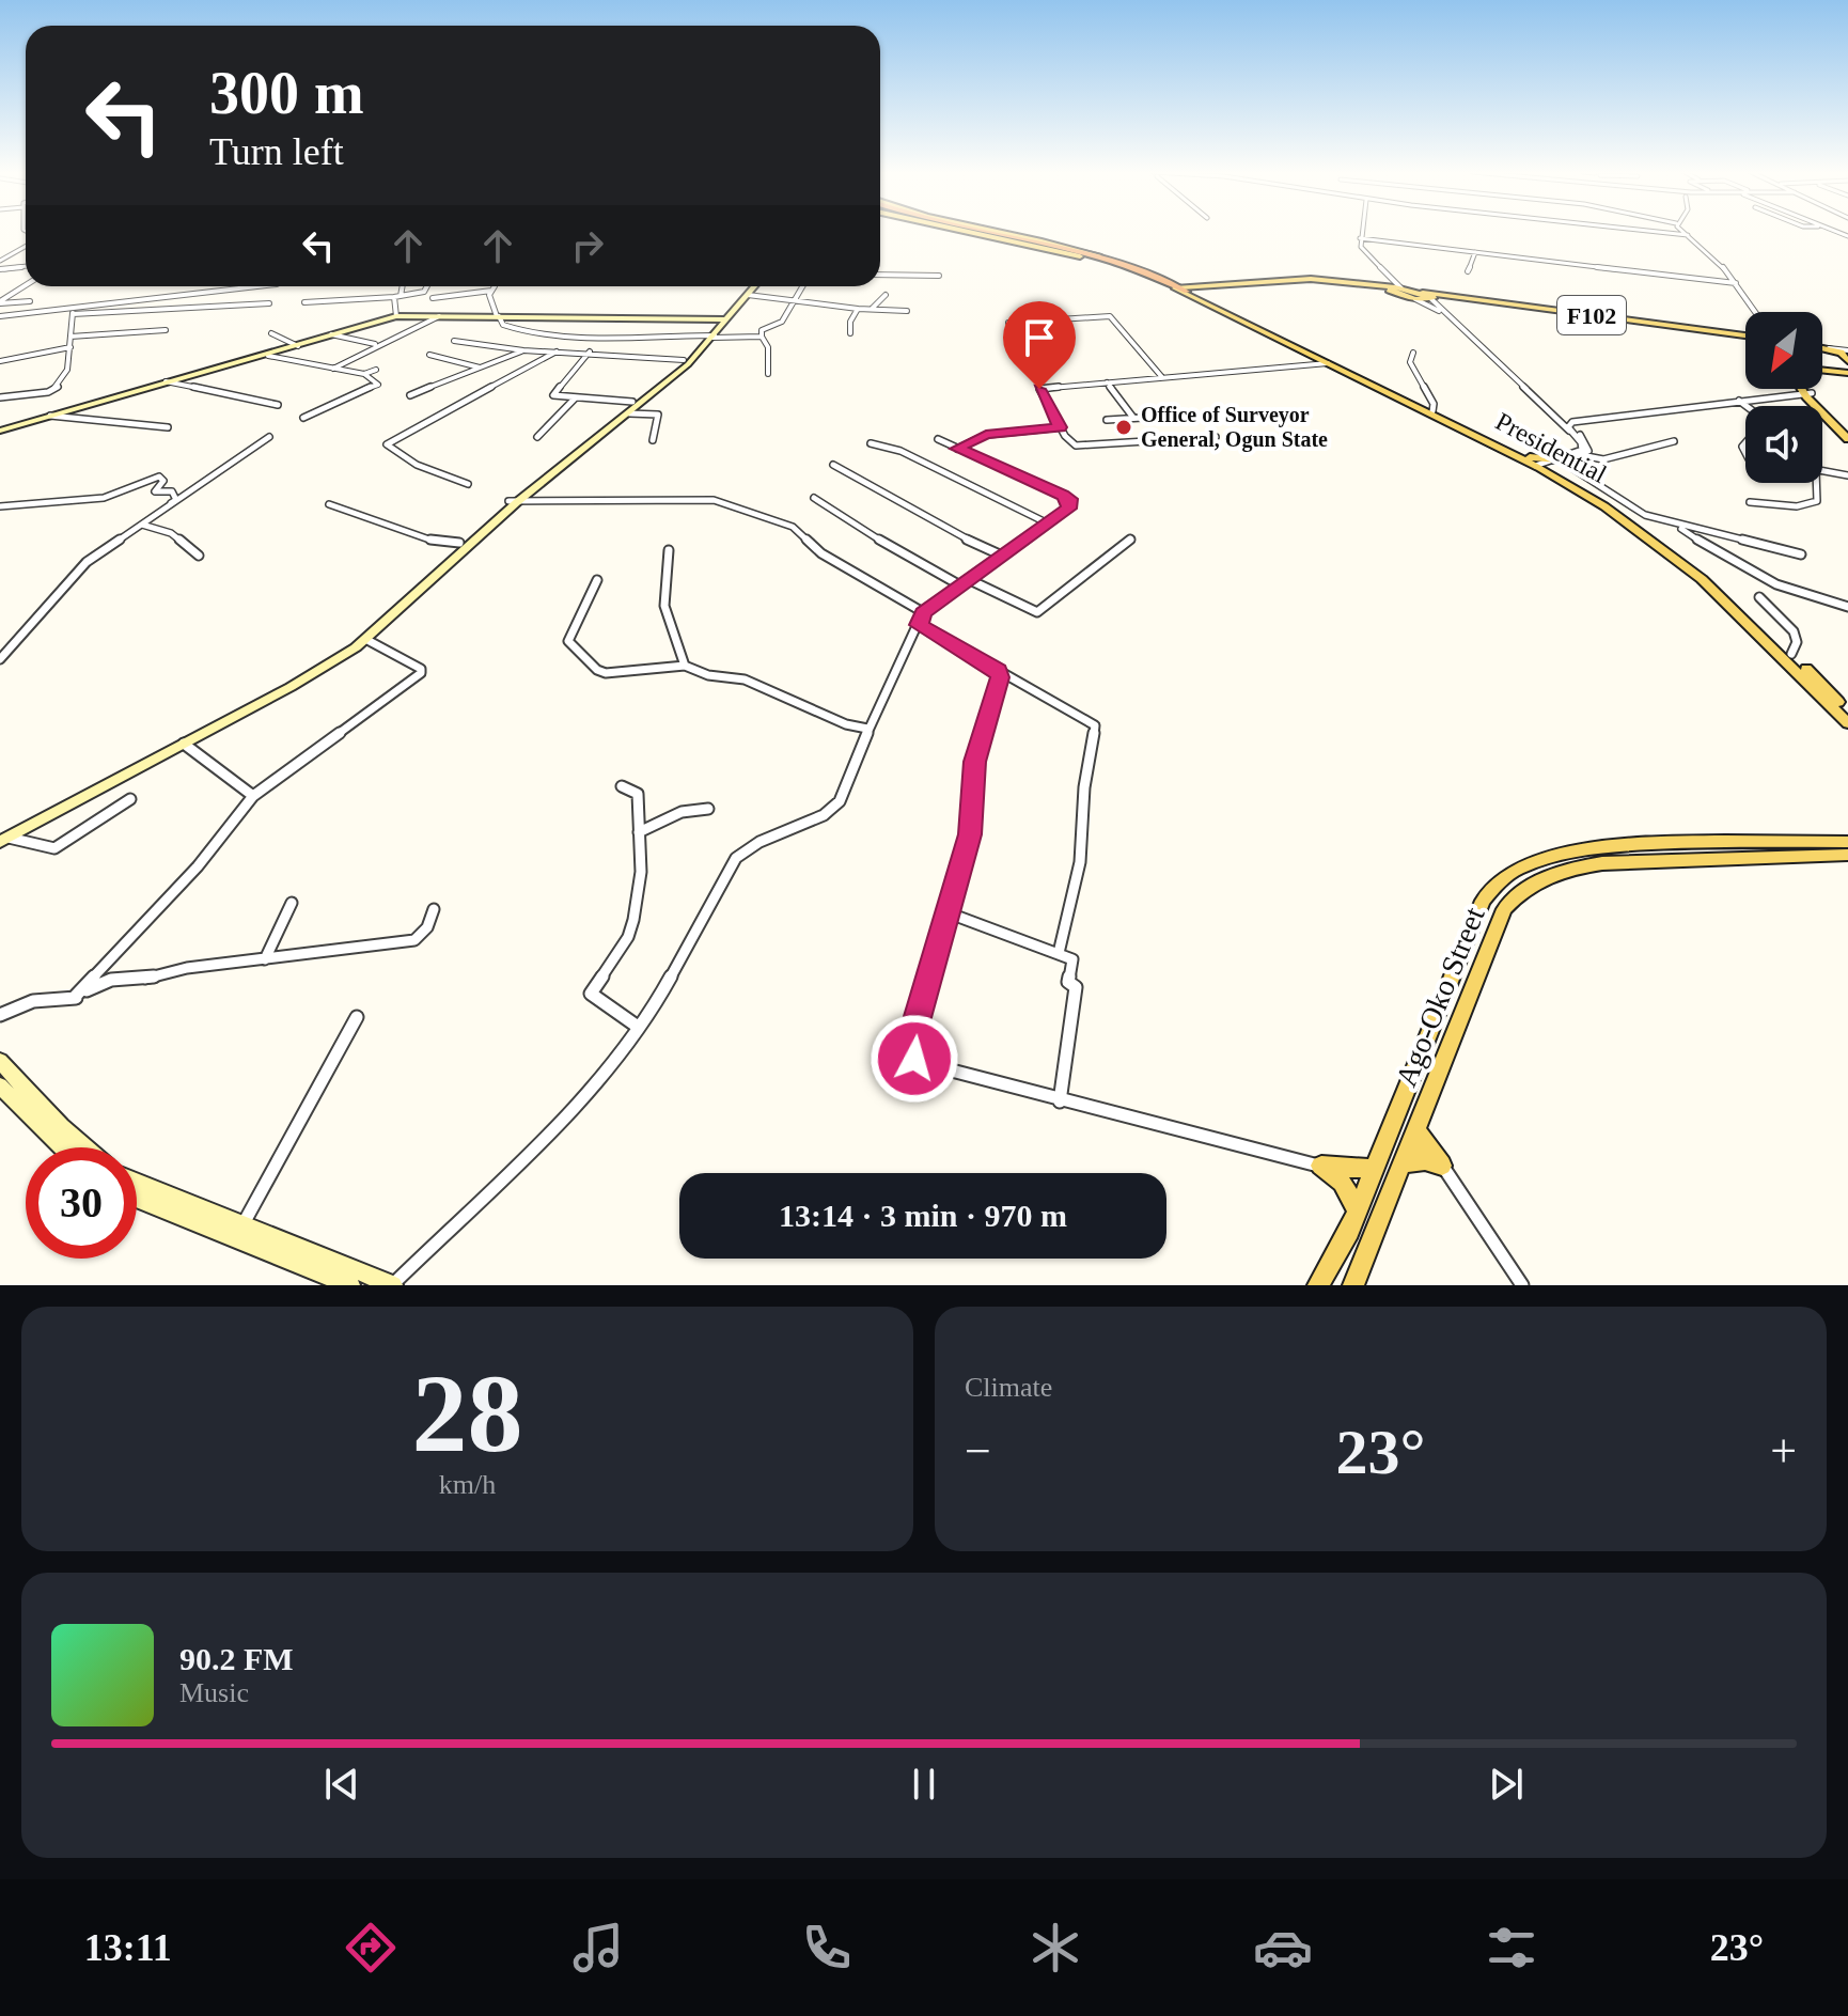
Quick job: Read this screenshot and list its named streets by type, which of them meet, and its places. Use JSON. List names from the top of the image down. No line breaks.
{"streets":{"highway":["F102"],"main road":["Presidential","Ago-Oko Street"]},"places":["Office of Surveyor General, Ogun State"],"north":"bottom left","page":{"turn":["300 m","Turn left"],"limit":"30","trip":"13:14 · 3 min · 970 m","tile":[["28","km/h"],"Climate"],"heat":["−","23°","+"],"song":["90.2 FM","Music"],"tabs":["13:11","23°"]}}
